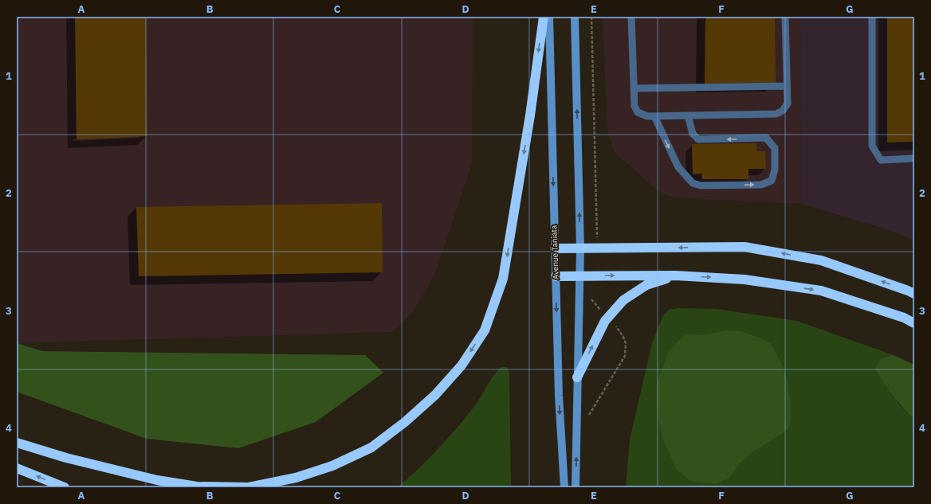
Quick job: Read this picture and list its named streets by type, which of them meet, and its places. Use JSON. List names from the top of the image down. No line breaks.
{"streets":{"main road":["Avenue Taniata"]},"grid":{"columns":["A","B","C","D","E","F","G"],"rows":["1","2","3","4"]}}
